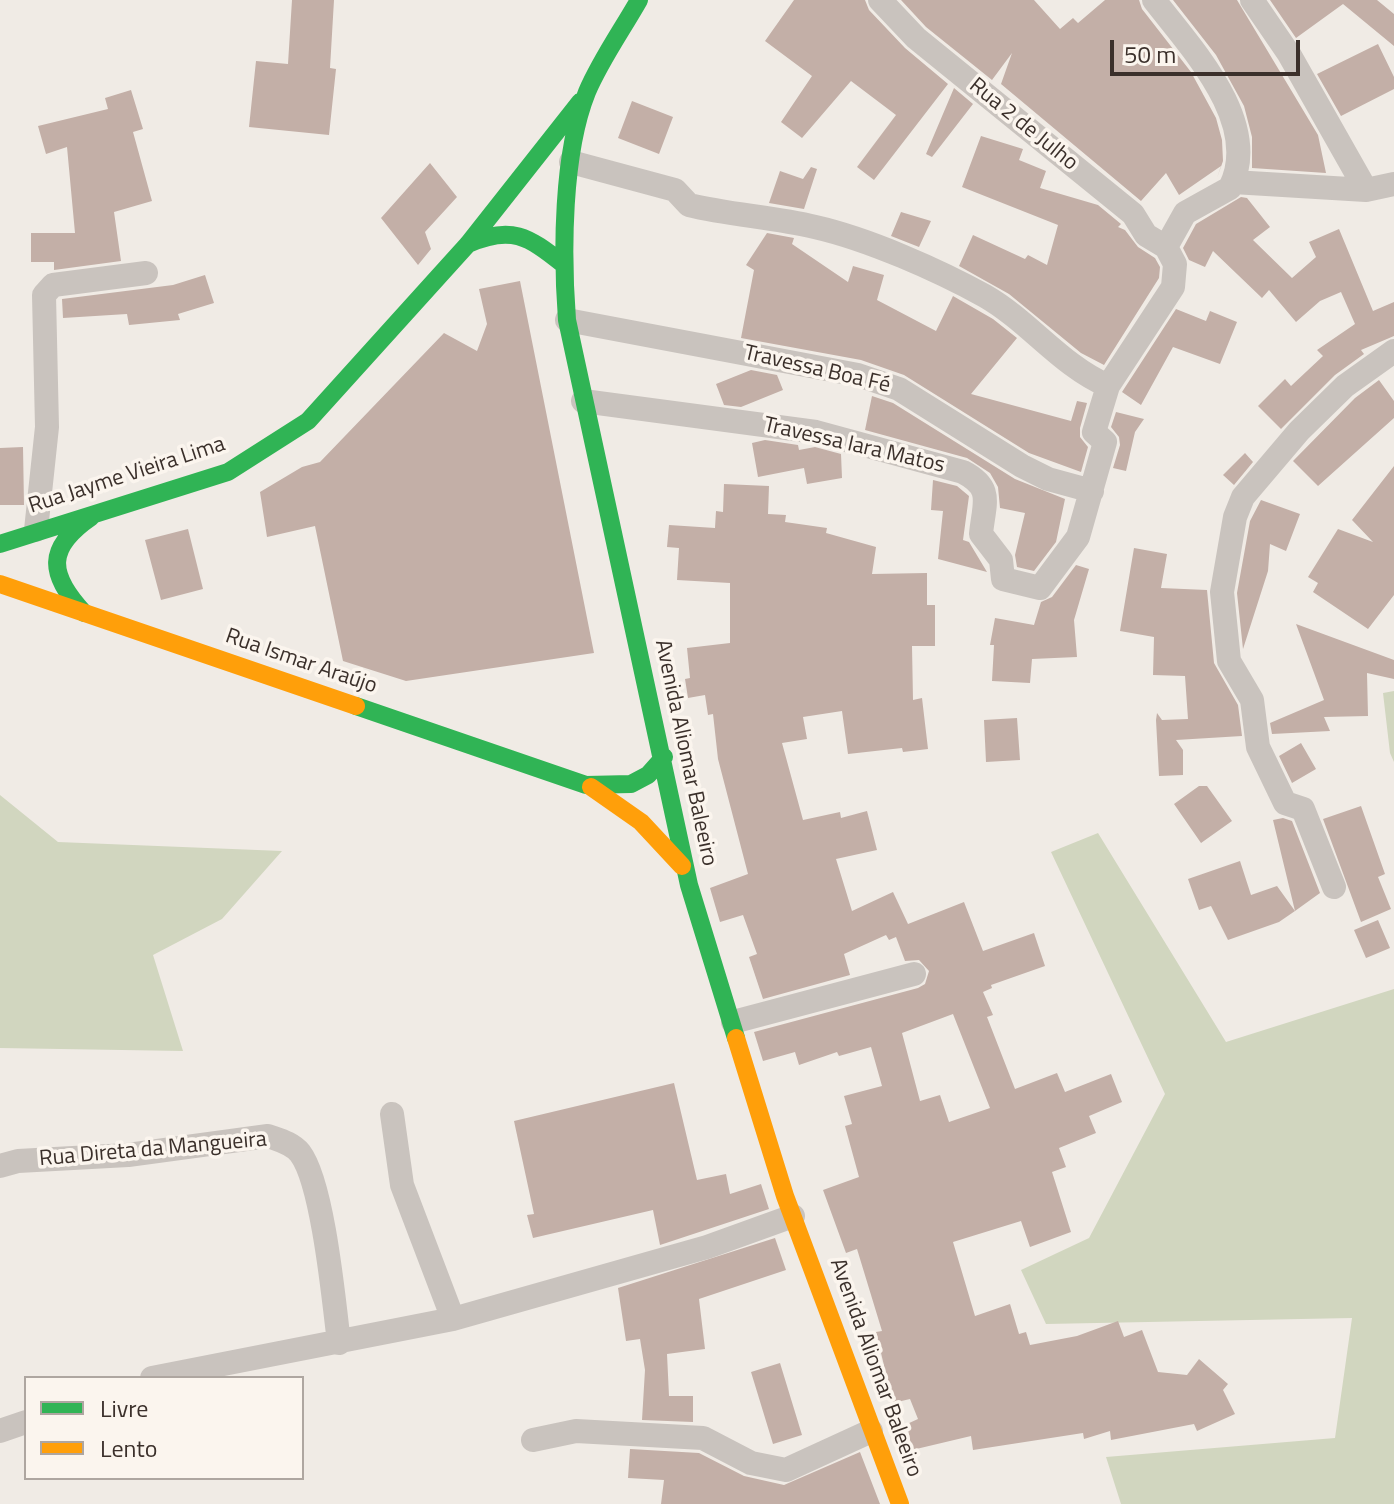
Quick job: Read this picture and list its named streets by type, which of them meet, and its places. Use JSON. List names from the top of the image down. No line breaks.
{"streets":{"main road":["Rua Jayme Vieira Lima","Rua Ismar Araújo","Avenida Aliomar Baleeiro"],"street":["Rua 2 de Julho","Travessa Boa Fé","Travessa Iara Matos","Rua Direta da Mangueira"]},"crossings":[["Travessa Boa Fé","Travessa Iara Matos"],["Travessa Boa Fé","Avenida Aliomar Baleeiro"],["Travessa Iara Matos","Avenida Aliomar Baleeiro"],["Rua Jayme Vieira Lima","Avenida Aliomar Baleeiro"],["Rua Ismar Araújo","Avenida Aliomar Baleeiro"]],"legend":["Livre","Lento"],"scale_bar":"50 m"}
